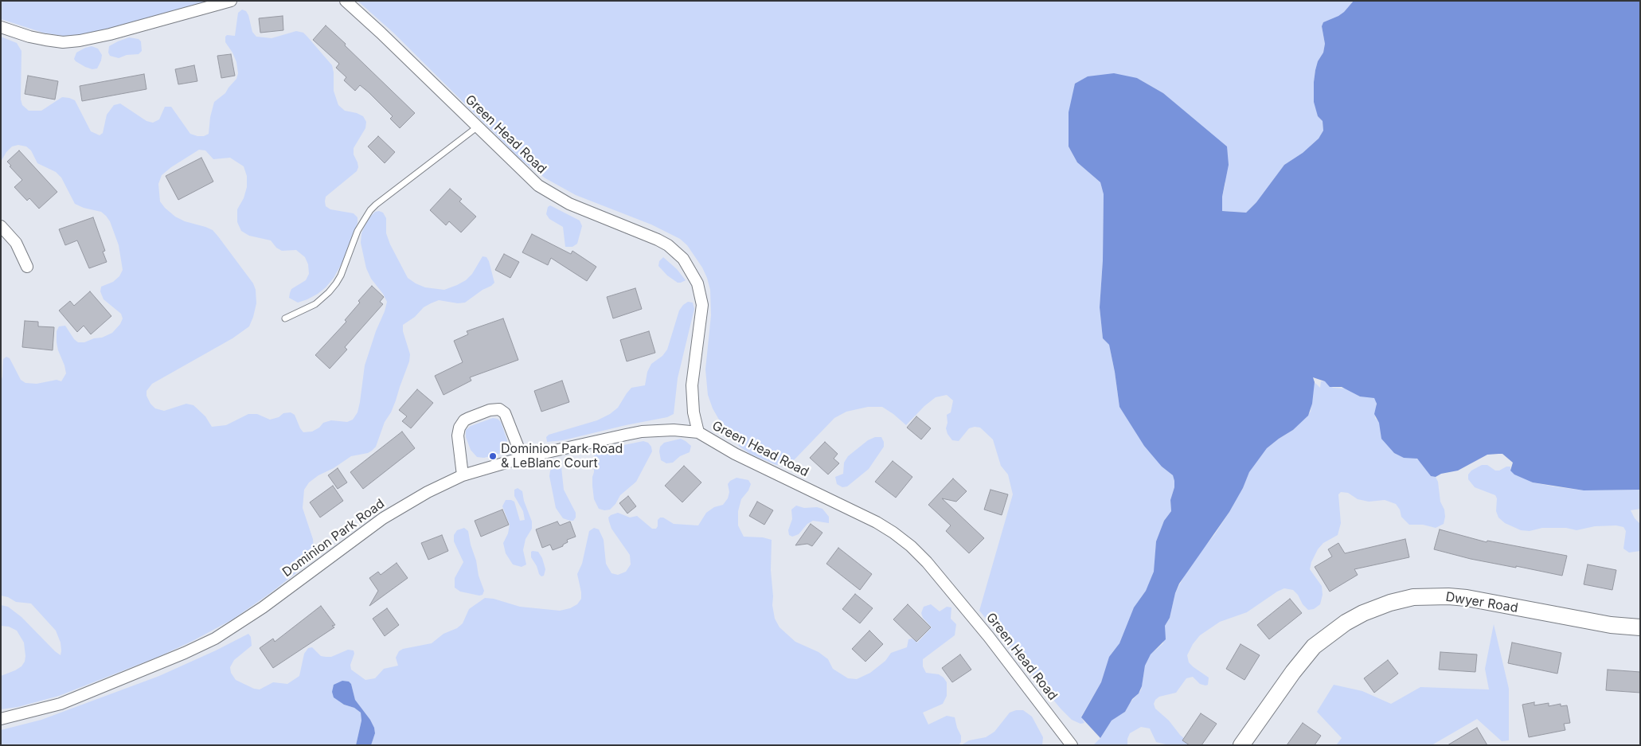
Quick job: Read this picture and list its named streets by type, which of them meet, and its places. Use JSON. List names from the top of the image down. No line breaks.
{"streets":{"street":["Green Head Road","Dominion Park Road","Dwyer Road"]},"crossings":[["Green Head Road","Dominion Park Road"]],"places":["Dominion Park Road & LeBlanc Court"]}
